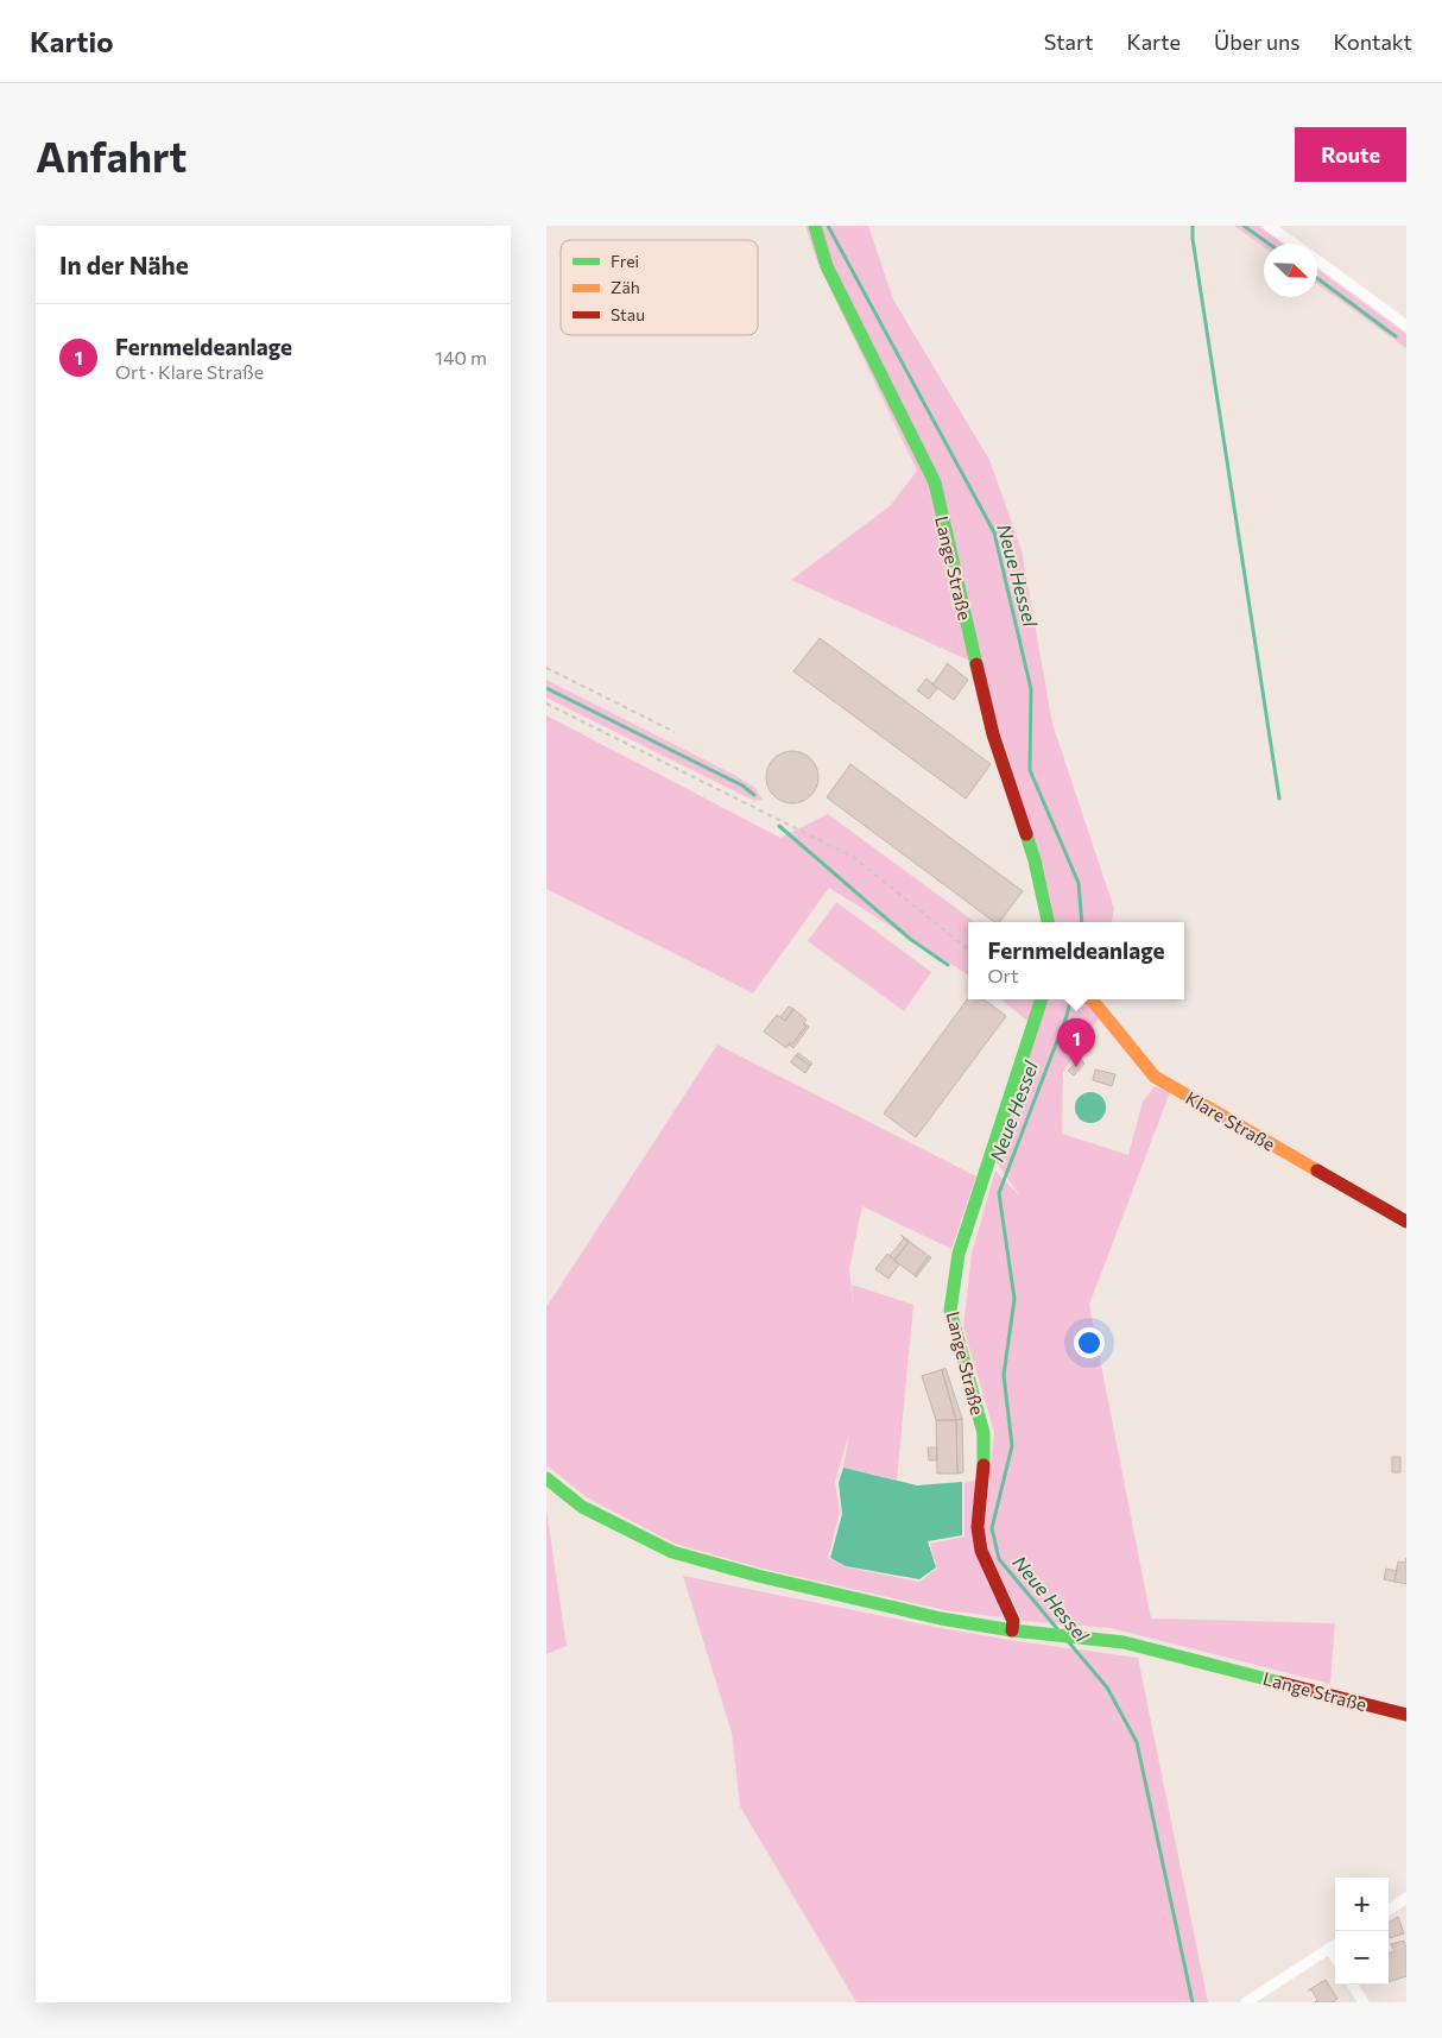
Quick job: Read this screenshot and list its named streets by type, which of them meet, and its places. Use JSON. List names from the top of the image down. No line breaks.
{"streets":{"street":["Lange Straße","Klare Straße"]},"water":["Neue Hessel"],"legend":["Frei","Zäh","Stau"],"north":"bottom right","page":{"header":"Kartio","nav":["Start","Karte","Über uns","Kontakt"],"buttons":"Route","title":"Anfahrt","heading":"In der Nähe","list":[{"mark":"1","name":"Fernmeldeanlage","note":"Ort · Klare Straße","value":"140 m"}],"popup":["Fernmeldeanlage","Ort"],"pins":"1","map_buttons":["+","−"]}}
